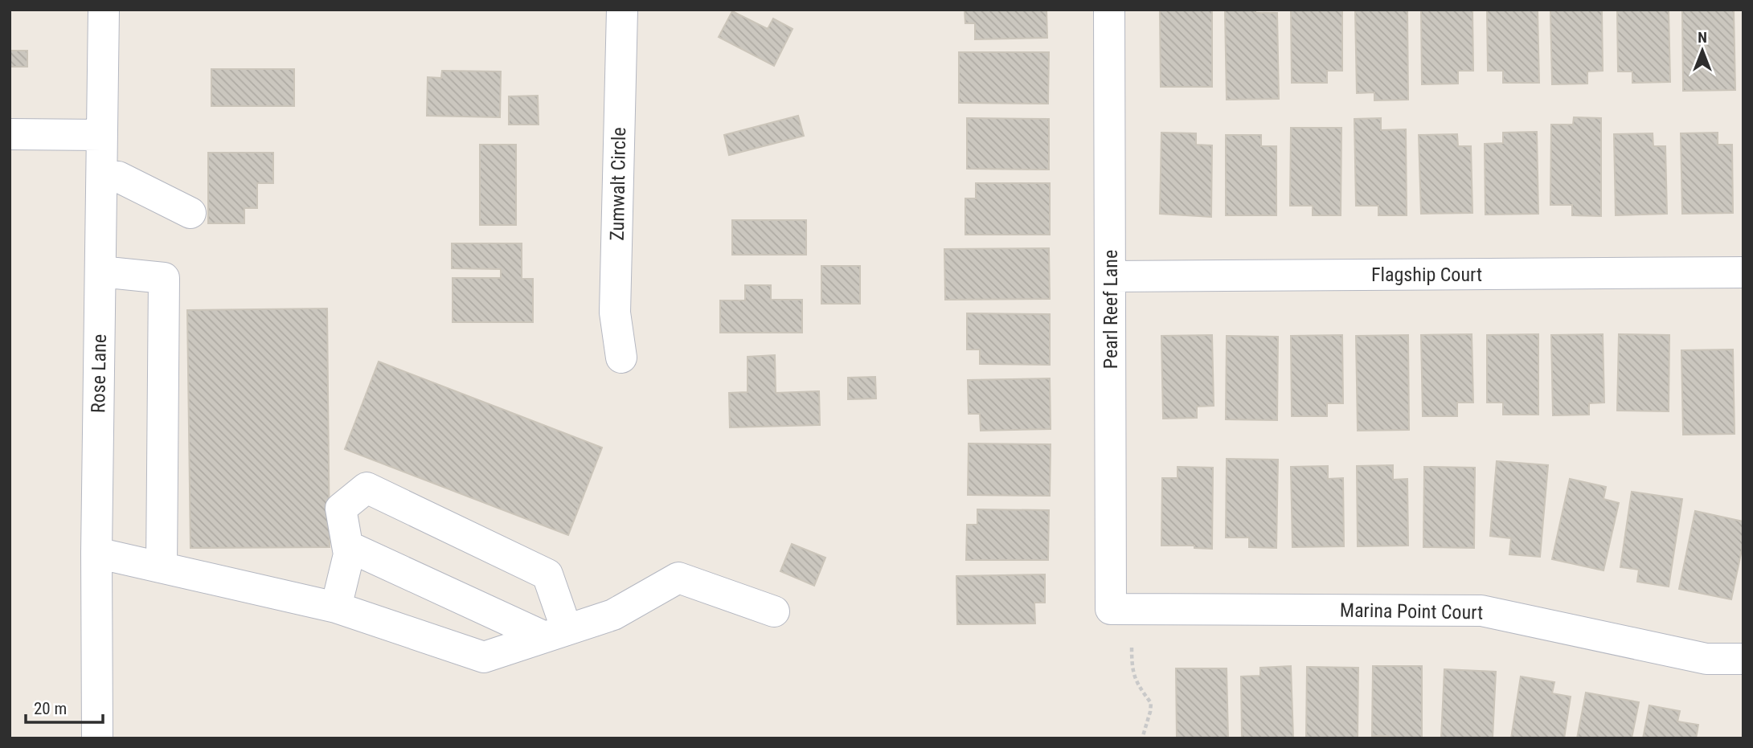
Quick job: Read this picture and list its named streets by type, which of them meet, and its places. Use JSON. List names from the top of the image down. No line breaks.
{"streets":{"street":["Zumwalt Circle","Flagship Court","Pearl Reef Lane","Rose Lane","Marina Point Court"]},"crossings":[["Flagship Court","Pearl Reef Lane"],["Pearl Reef Lane","Marina Point Court"]],"scale_bar":"20 m","north":"top"}
